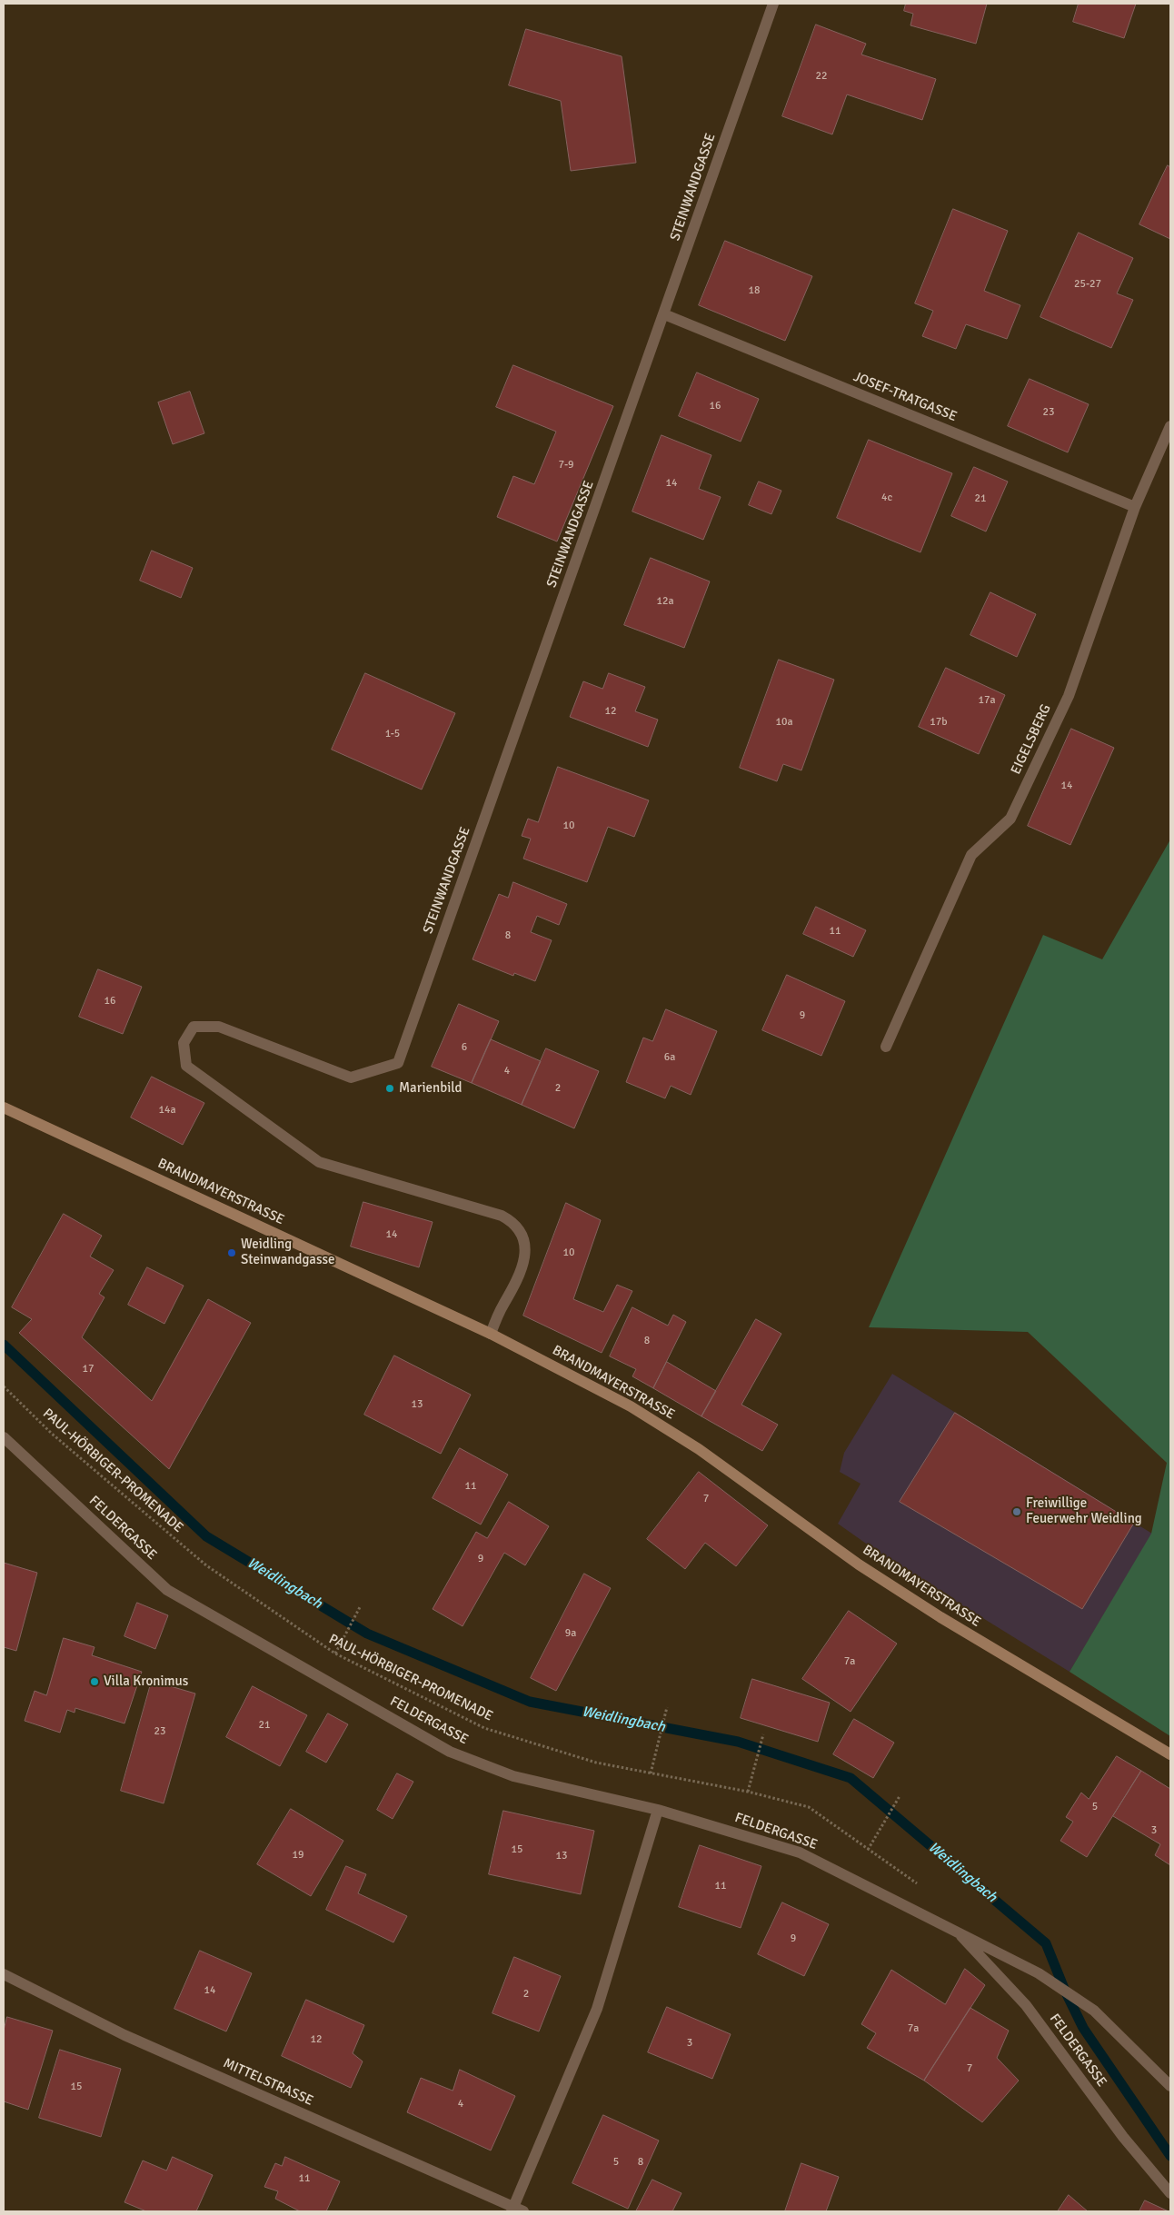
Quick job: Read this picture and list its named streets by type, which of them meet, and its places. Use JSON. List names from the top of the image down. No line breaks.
{"streets":{"main road":["BRANDMAYERSTRASSE"],"street":["STEINWANDGASSE","JOSEF-TRATGASSE","EIGELSBERG","FELDERGASSE","MITTELSTRASSE"],"path":["PAUL-HÖRBIGER-PROMENADE"]},"crossings":[["STEINWANDGASSE","JOSEF-TRATGASSE"],["STEINWANDGASSE","BRANDMAYERSTRASSE"],["JOSEF-TRATGASSE","EIGELSBERG"]],"water":["Weidlingbach"],"places":["Marienbild","Weidling Steinwandgasse","Freiwillige Feuerwehr Weidling","Villa Kronimus"],"house_numbers":["22","25-27","18","16","23","7-9","14","4c","21","12a","17a","12","10a","17b","1-5","14","10","11","8","16","9","6","6a","4","2","14a","14","10","8","17","13","11","7","9","9a","7a","21","23","5","3","15","19","13","11","9","14","2","7a","12","3","7","15","4","5","8","11"]}
